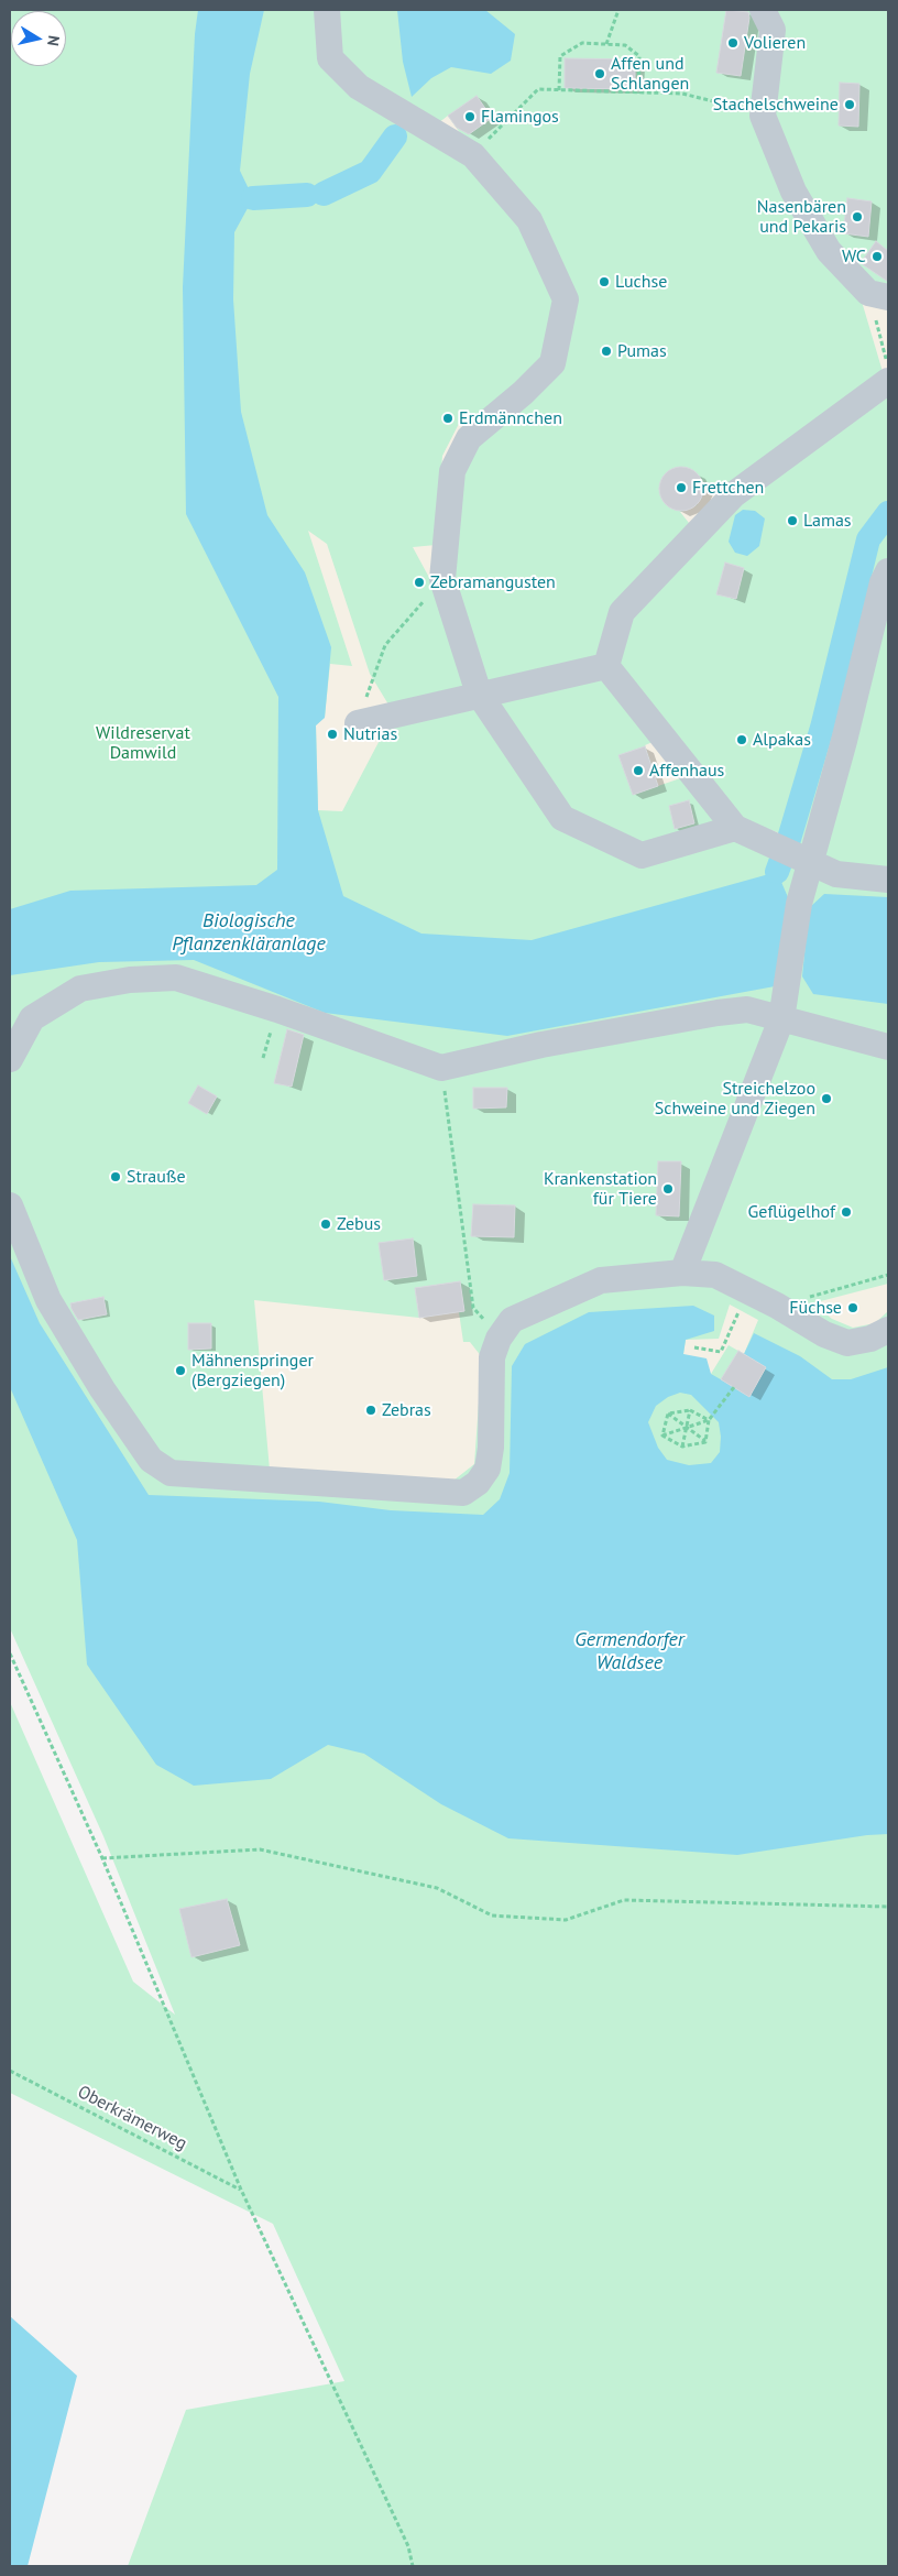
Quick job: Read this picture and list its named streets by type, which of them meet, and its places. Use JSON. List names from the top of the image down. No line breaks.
{"streets":{"path":["Oberkrämerweg"]},"water":["Biologische Pflanzenkläranlage","Germendorfer Waldsee"],"parks":["Wildreservat Damwild"],"places":["Volieren","Affen und Schlangen","Stachelschweine","Flamingos","Nasenbären und Pekaris","WC","Luchse","Pumas","Erdmännchen","Frettchen","Lamas","Zebramangusten","Nutrias","Alpakas","Affenhaus","Streichelzoo Schweine und Ziegen","Strauße","Krankenstation für Tiere","Geflügelhof","Zebus","Füchse","Mähnenspringer (Bergziegen)","Zebras"],"north":"right"}
